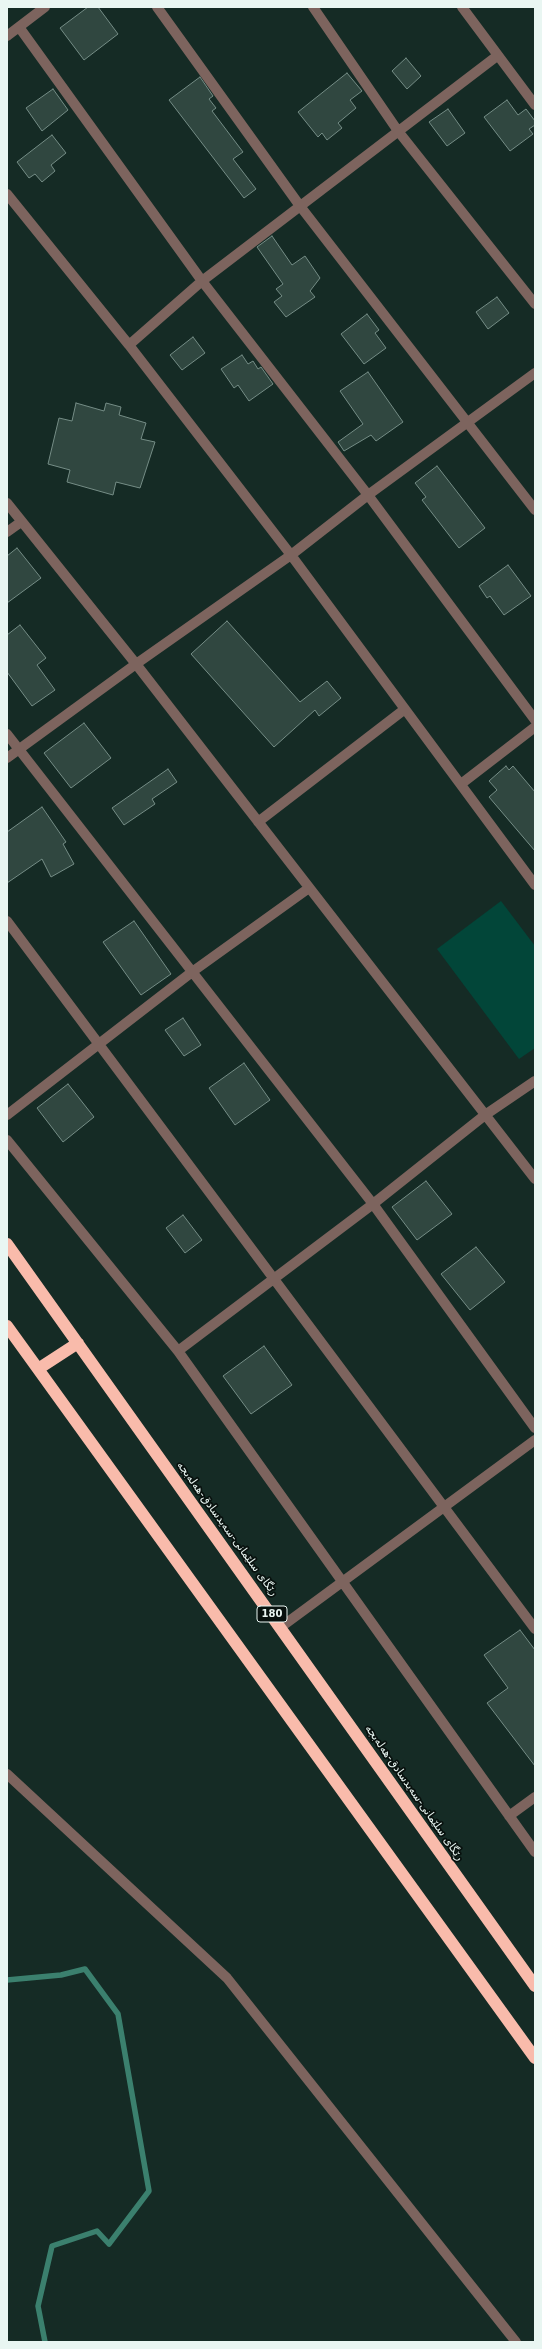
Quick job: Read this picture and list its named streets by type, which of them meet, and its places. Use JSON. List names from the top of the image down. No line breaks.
{"streets":{"highway":["رێگای سلێمانی-سەیدسادق-هەلەبجە","180"]}}
